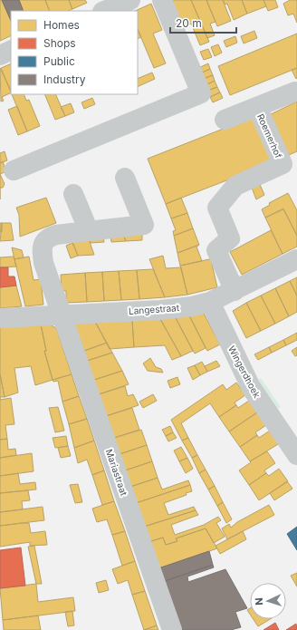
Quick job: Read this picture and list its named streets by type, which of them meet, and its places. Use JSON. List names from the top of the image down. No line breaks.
{"streets":{"street":["Roemerhof","Langestraat","Wingerdhoek","Mariastraat"]},"crossings":[["Roemerhof","Langestraat"],["Langestraat","Wingerdhoek"],["Langestraat","Mariastraat"]],"legend":["Homes","Shops","Public","Industry"],"scale_bar":"20 m","north":"left"}
